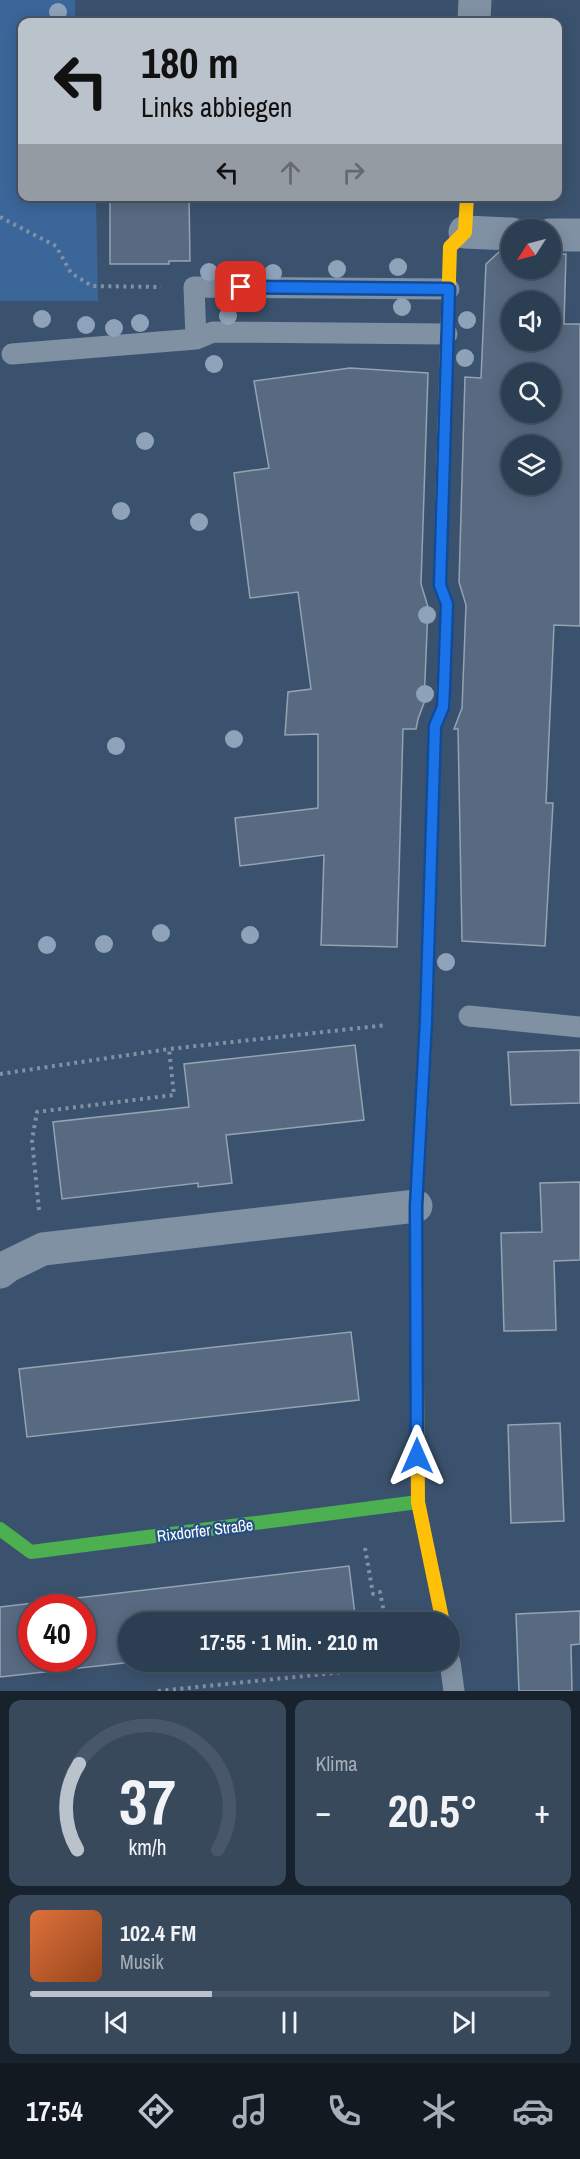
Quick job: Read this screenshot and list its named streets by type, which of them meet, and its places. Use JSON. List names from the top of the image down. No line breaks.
{"streets":{"street":["Rixdorfer Straße"]},"north":"bottom left","page":{"turn":["180 m","Links abbiegen"],"limit":"40","trip":"17:55 · 1 Min. · 210 m","tile":"Klima","heat":["−","20.5°","+"],"song":["102.4 FM","Musik"],"tabs":"17:54","gauge":["37","km/h"]}}
